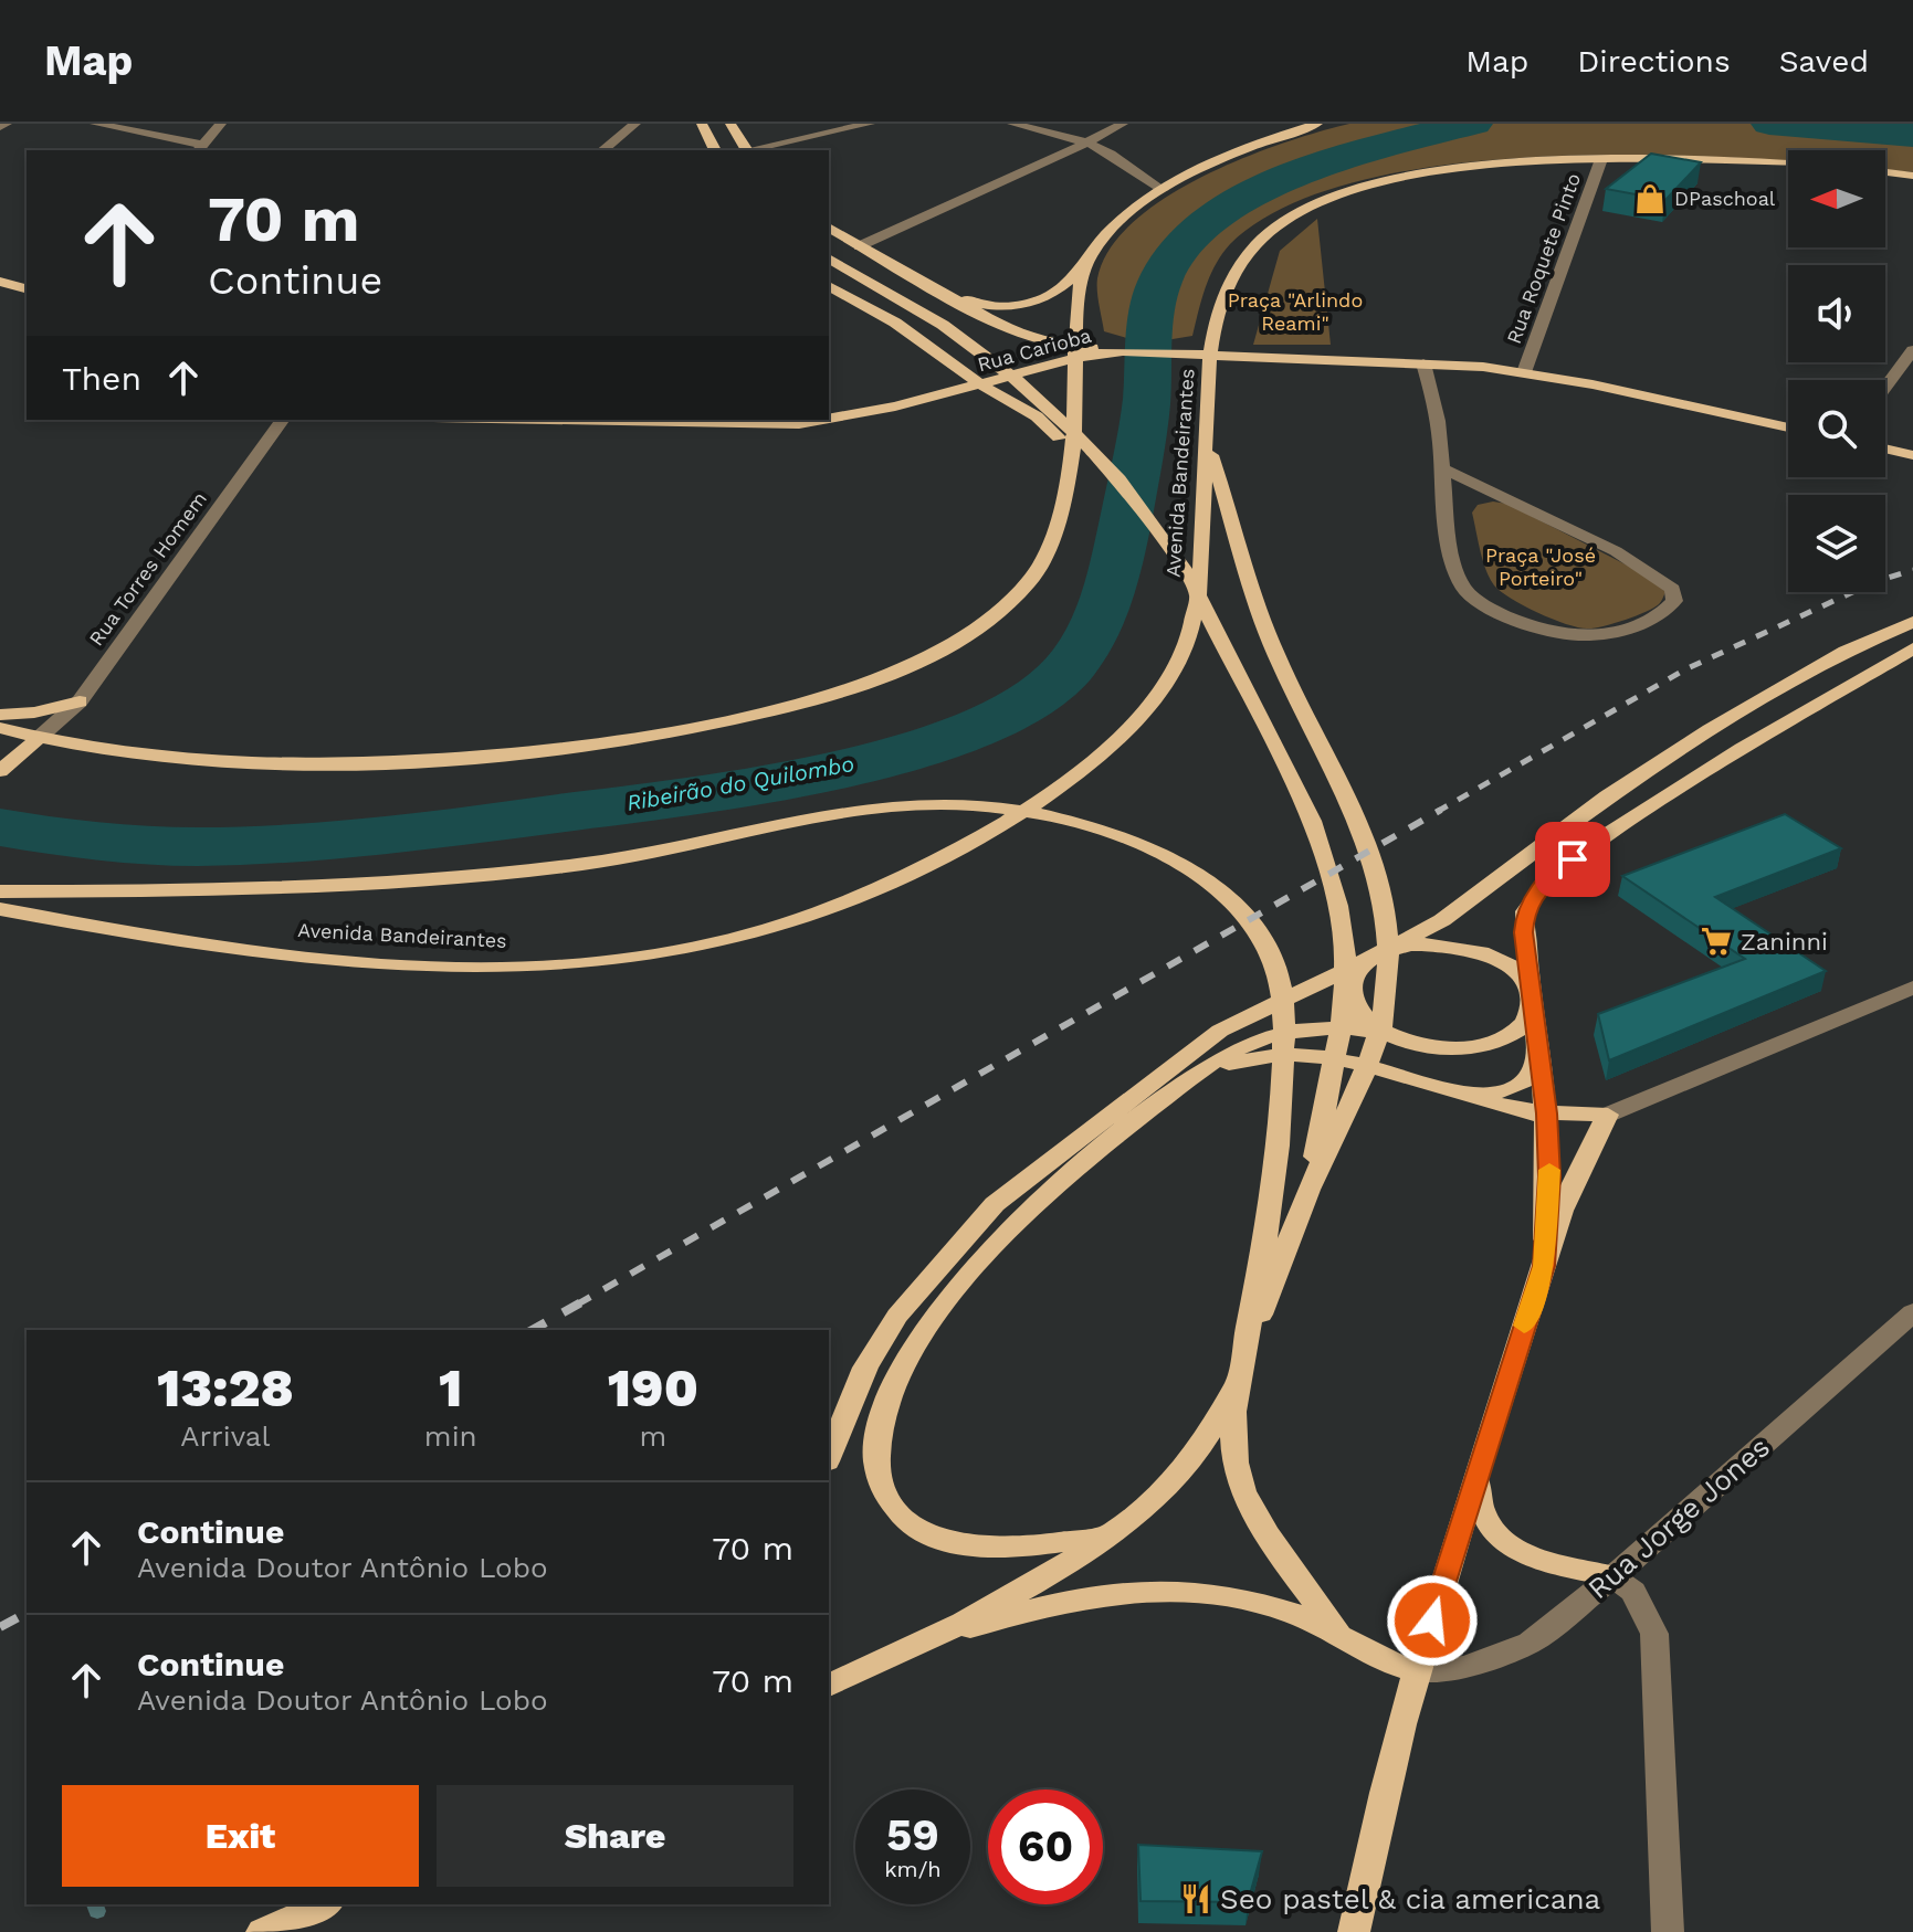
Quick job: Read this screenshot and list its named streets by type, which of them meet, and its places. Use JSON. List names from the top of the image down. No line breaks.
{"streets":{"main road":["Rua Carioba","Avenida Bandeirantes"],"street":["Rua Roquete Pinto","Rua Torres Homem","Rua Jorge Jones"]},"crossings":[["Rua Roquete Pinto","Rua Carioba"],["Rua Roquete Pinto","Avenida Bandeirantes"],["Rua Carioba","Avenida Bandeirantes"]],"water":["Ribeirão do Quilombo"],"parks":["Praça \"Arlindo Reami\"","Praça \"José Porteiro\""],"places":{"shop":["DPaschoal"],"supermarket":["Zaninni"],"restaurant":["Seo pastel & cia americana"]},"north":"left","page":{"header":"Map","nav":["Map","Directions","Saved"],"turn":["70 m","Continue"],"then":"Then","eta":["13:28","Arrival","1","min","190","m"],"list":[{"name":"Continue","note":"Avenida Doutor Antônio Lobo","value":"70 m"},{"name":"Continue","note":"Avenida Doutor Antônio Lobo","value":"70 m"}],"buttons":["Exit","Share"],"speed":"59 km/h","limit":"60"}}
